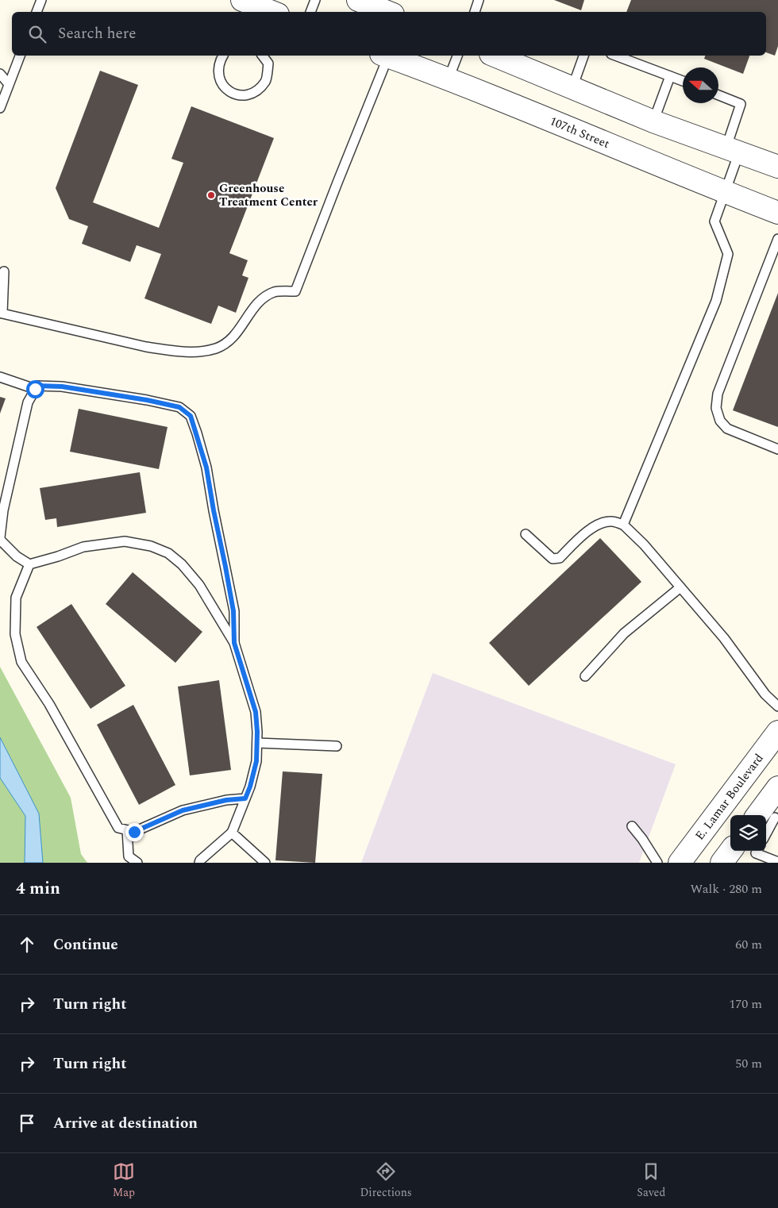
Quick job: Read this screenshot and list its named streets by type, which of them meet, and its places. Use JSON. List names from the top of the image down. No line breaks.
{"streets":{"street":["107th Street","E. Lamar Boulevard"]},"places":["Greenhouse Treatment Center"],"north":"left","page":{"search":"Search here","heading":["4 min","Walk · 280 m"],"list":[["Continue","60 m"],["Turn right","170 m"],["Turn right","50 m"],"Arrive at destination"],"nav":["Map","Directions","Saved"]}}
